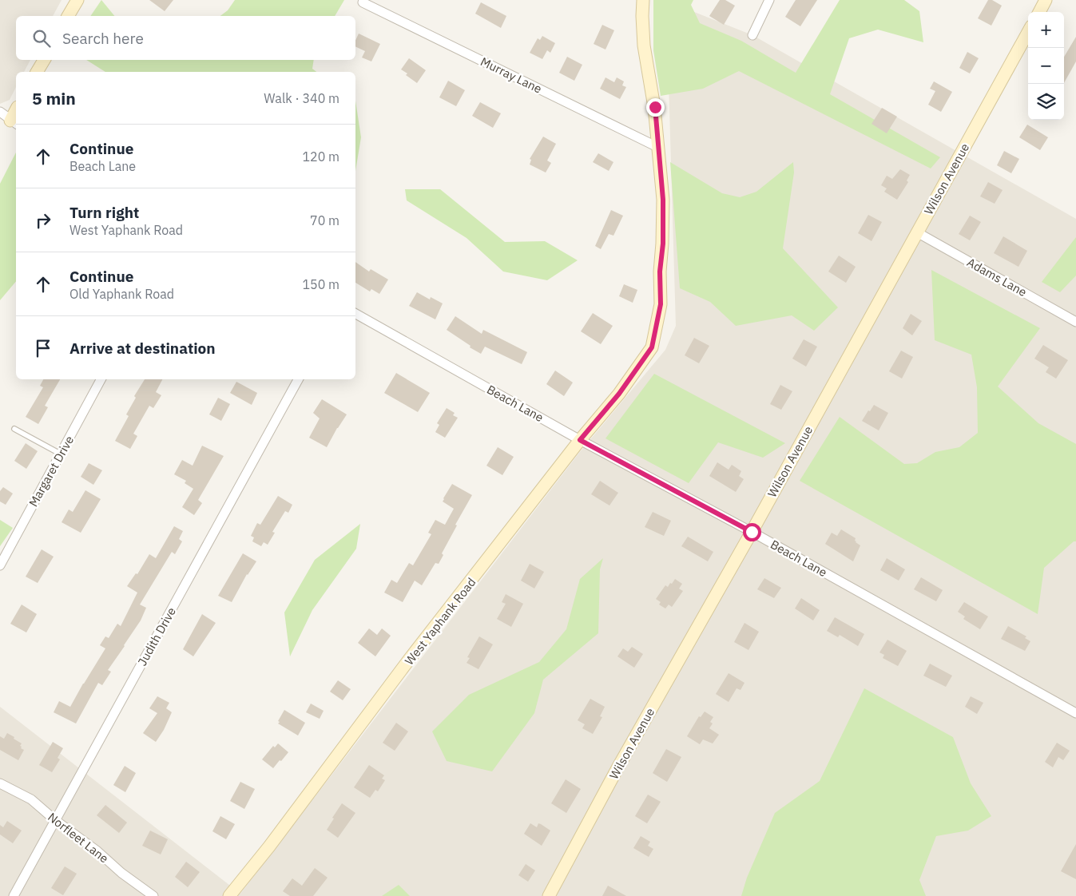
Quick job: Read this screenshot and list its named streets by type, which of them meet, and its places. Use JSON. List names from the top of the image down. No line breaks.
{"streets":{"street":["Murray Lane","Wilson Avenue","Adams Lane","Beach Lane","Margaret Drive","West Yaphank Road","Judith Drive","Norfleet Lane"]},"crossings":[["Murray Lane","West Yaphank Road"],["Wilson Avenue","Adams Lane"],["Wilson Avenue","Beach Lane"],["Beach Lane","West Yaphank Road"],["Judith Drive","Norfleet Lane"]],"page":{"map_buttons":["+","−"],"search":"Search here","heading":["5 min","Walk · 340 m"],"list":[["Continue","Beach Lane","120 m"],["Turn right","West Yaphank Road","70 m"],["Continue","Old Yaphank Road","150 m"],"Arrive at destination"]}}
